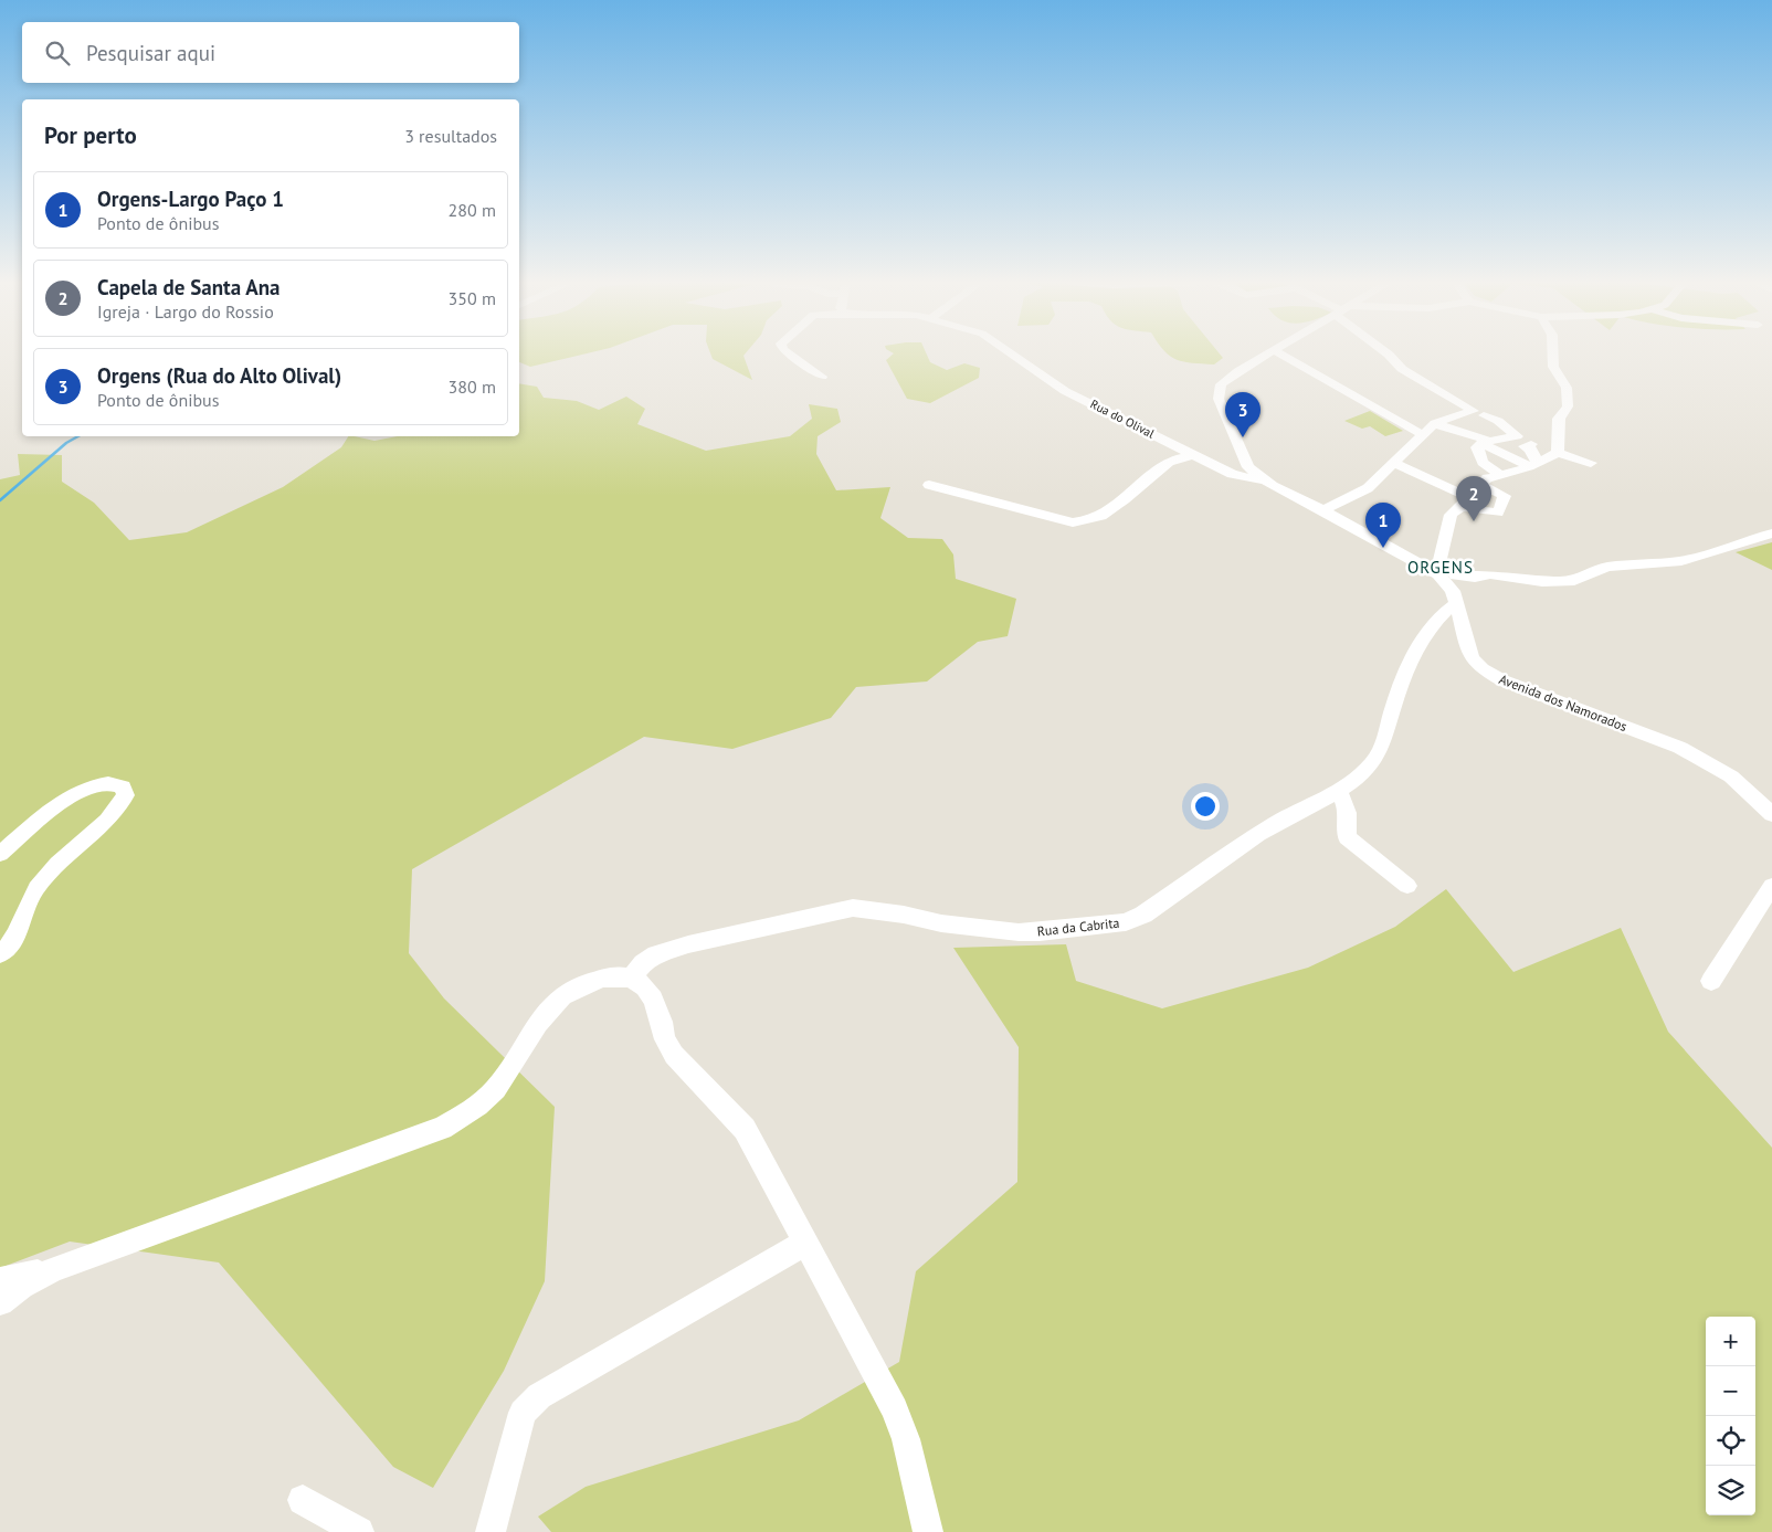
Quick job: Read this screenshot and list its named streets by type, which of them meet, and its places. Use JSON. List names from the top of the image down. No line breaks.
{"streets":{"street":["Rua do Olival","Avenida dos Namorados","Rua da Cabrita"]},"crossings":[["Avenida dos Namorados","Rua da Cabrita"]],"districts":["ORGENS"],"page":{"search":"Pesquisar aqui","heading":["Por perto","3 resultados"],"list":[{"mark":"1","name":"Orgens-Largo Paço 1","note":"Ponto de ônibus","value":"280 m"},{"mark":"2","name":"Capela de Santa Ana","note":"Igreja · Largo do Rossio","value":"350 m"},{"mark":"3","name":"Orgens (Rua do Alto Olival)","note":"Ponto de ônibus","value":"380 m"}],"pins":["3","2","1"],"map_buttons":["+","−"]}}
